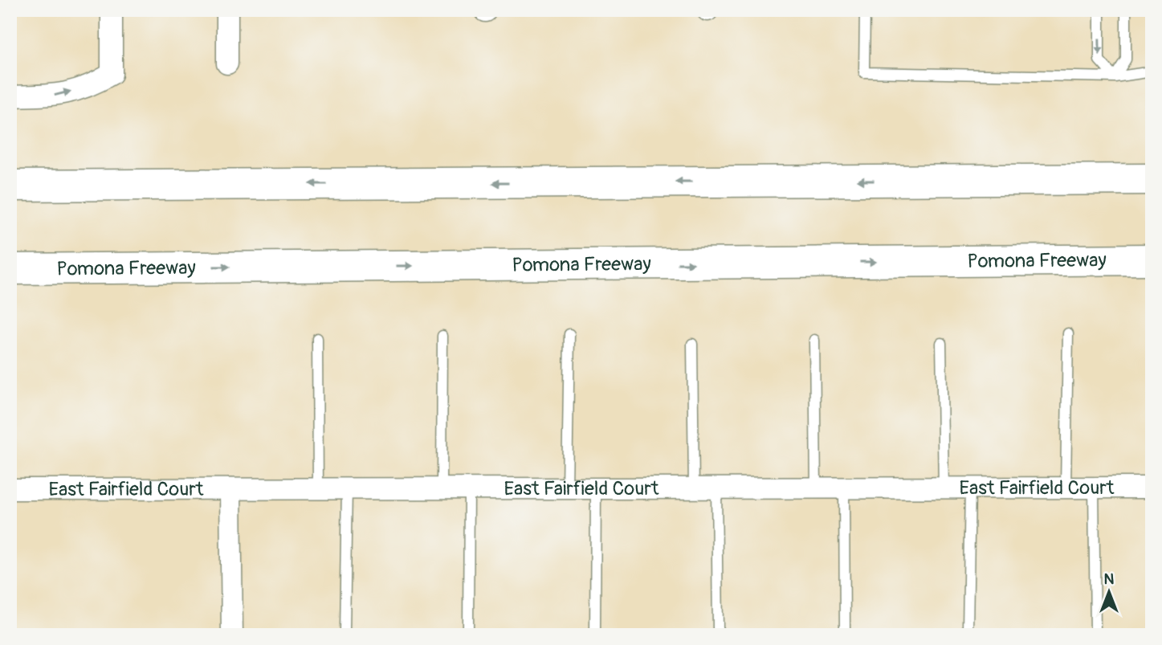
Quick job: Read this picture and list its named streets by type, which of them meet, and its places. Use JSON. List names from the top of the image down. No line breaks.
{"streets":{"highway":["Pomona Freeway"],"street":["East Fairfield Court"]},"north":"top"}
